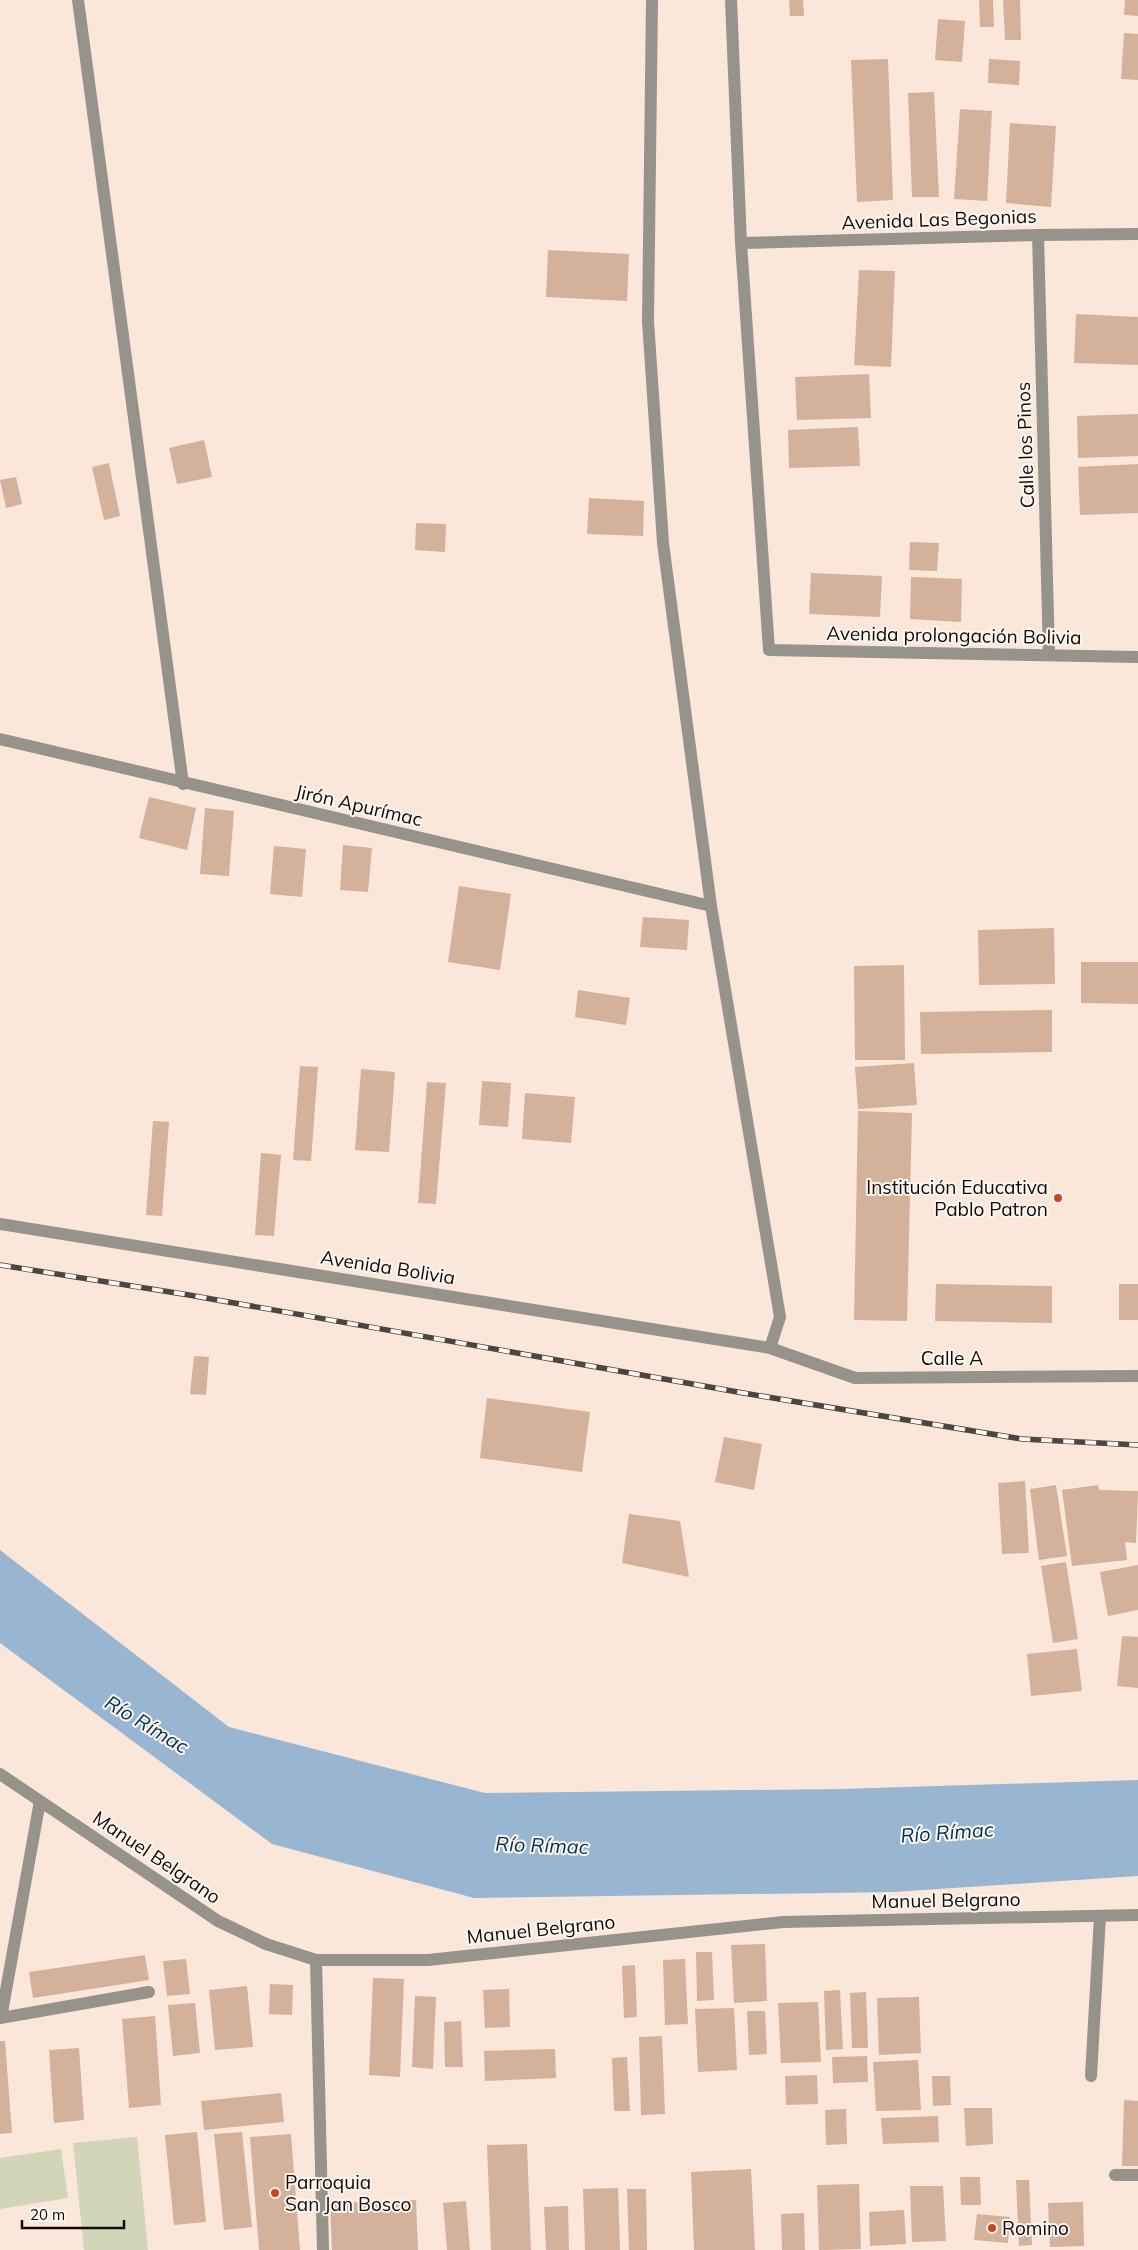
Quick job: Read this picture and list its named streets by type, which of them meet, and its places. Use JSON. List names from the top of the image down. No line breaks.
{"streets":{"street":["Avenida Las Begonias","Calle los Pinos","Avenida prolongación Bolivia","Jirón Apurímac","Avenida Bolivia","Calle A","Manuel Belgrano"]},"crossings":[["Avenida Las Begonias","Calle los Pinos"],["Avenida Las Begonias","Avenida prolongación Bolivia"],["Calle los Pinos","Avenida prolongación Bolivia"],["Avenida Bolivia","Calle A"]],"water":["Río Rímac"],"places":["Institución Educativa Pablo Patron","Parroquia San Jan Bosco","Romino"],"scale_bar":"20 m"}
